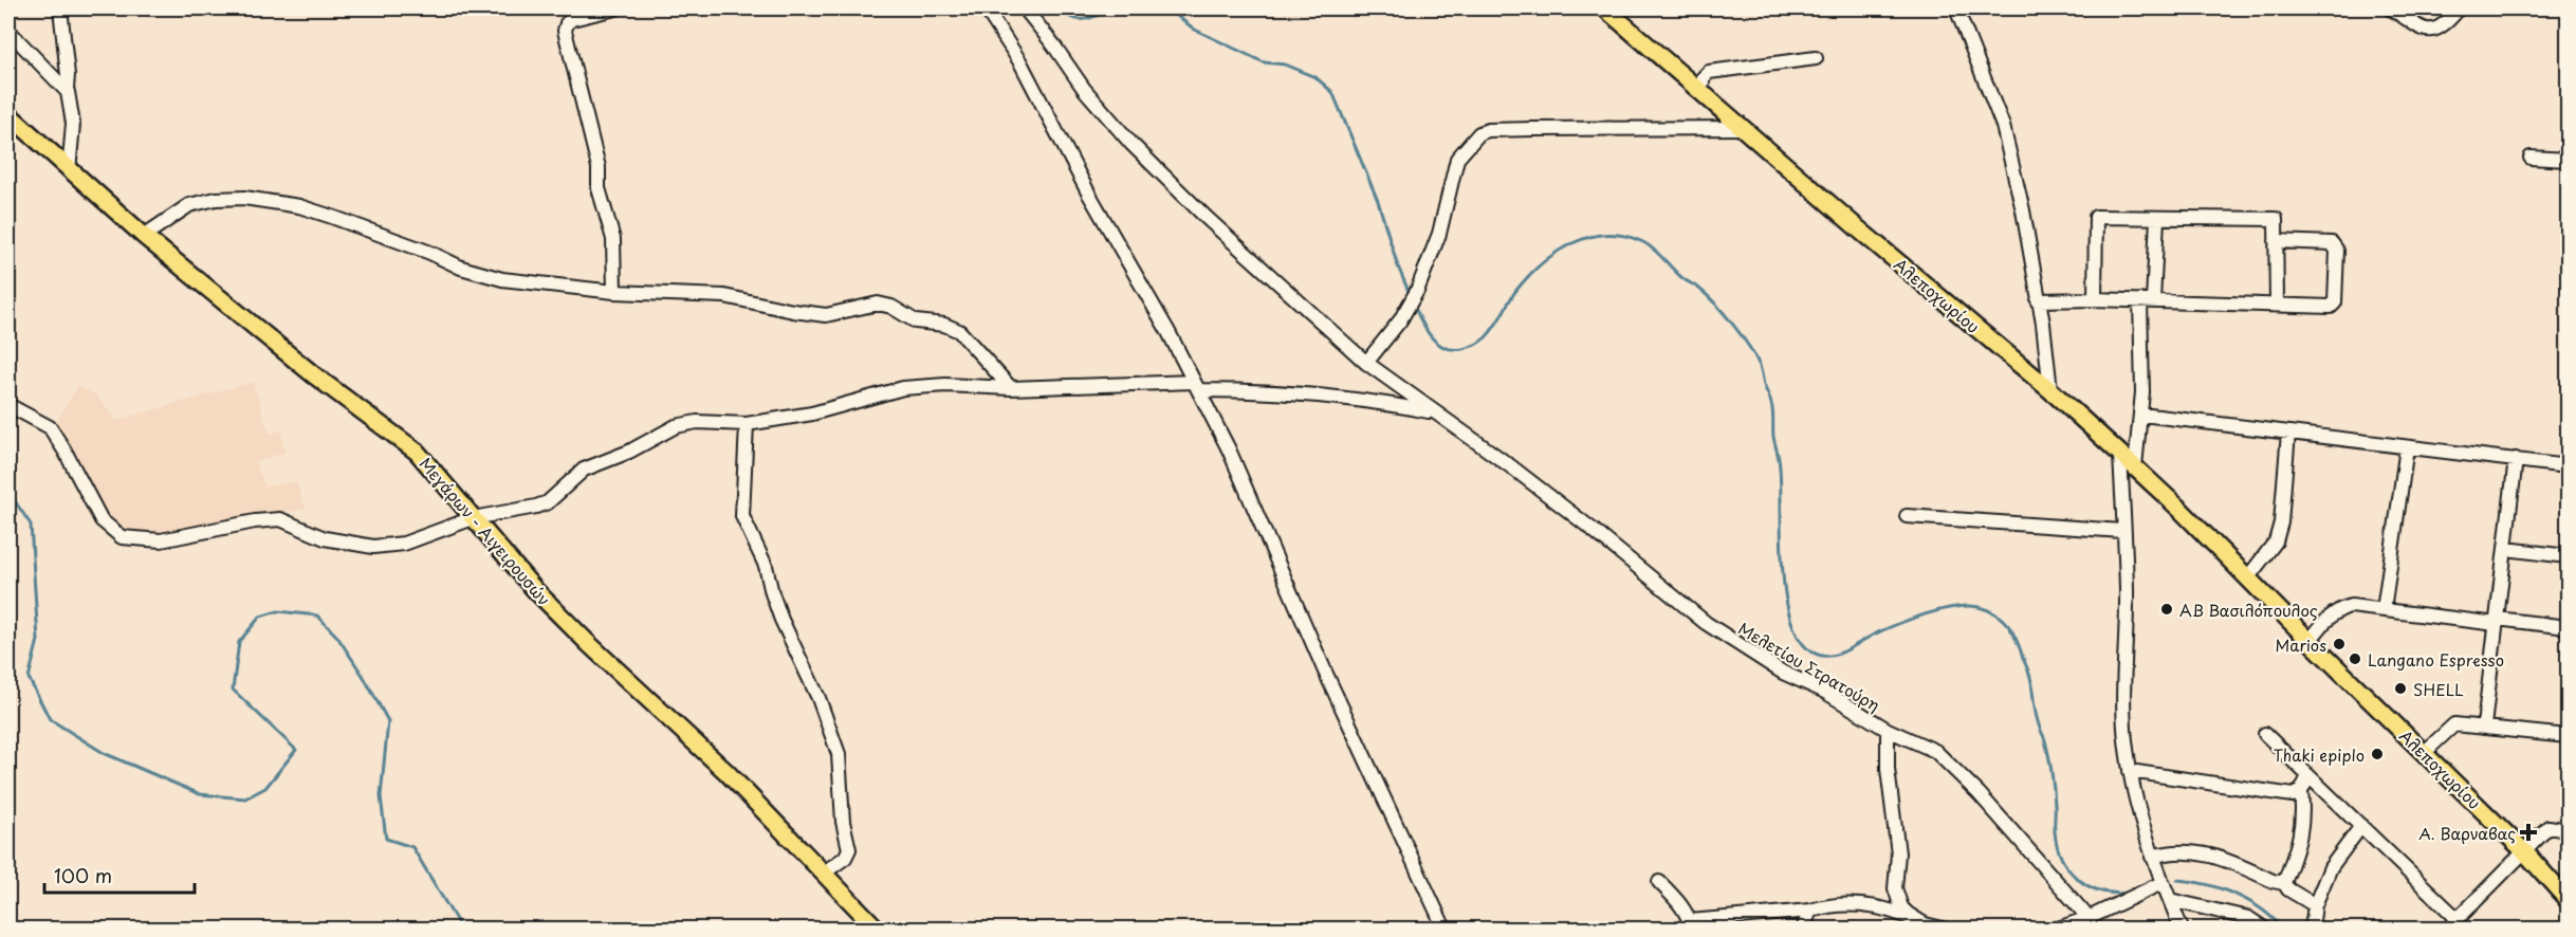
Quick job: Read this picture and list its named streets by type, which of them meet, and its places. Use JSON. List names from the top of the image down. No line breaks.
{"streets":{"main road":["Αλεποχωρίου","Μεγάρων - Αιγειρουσών"],"street":["Μελετίου Στρατούρη"]},"places":{"other":["ΑΒ Βασιλόπουλος","Marios","Langano Espresso","SHELL","Thaki epiplo"],"health":["Α. Βαρναβας"]},"scale_bar":"100 m"}
